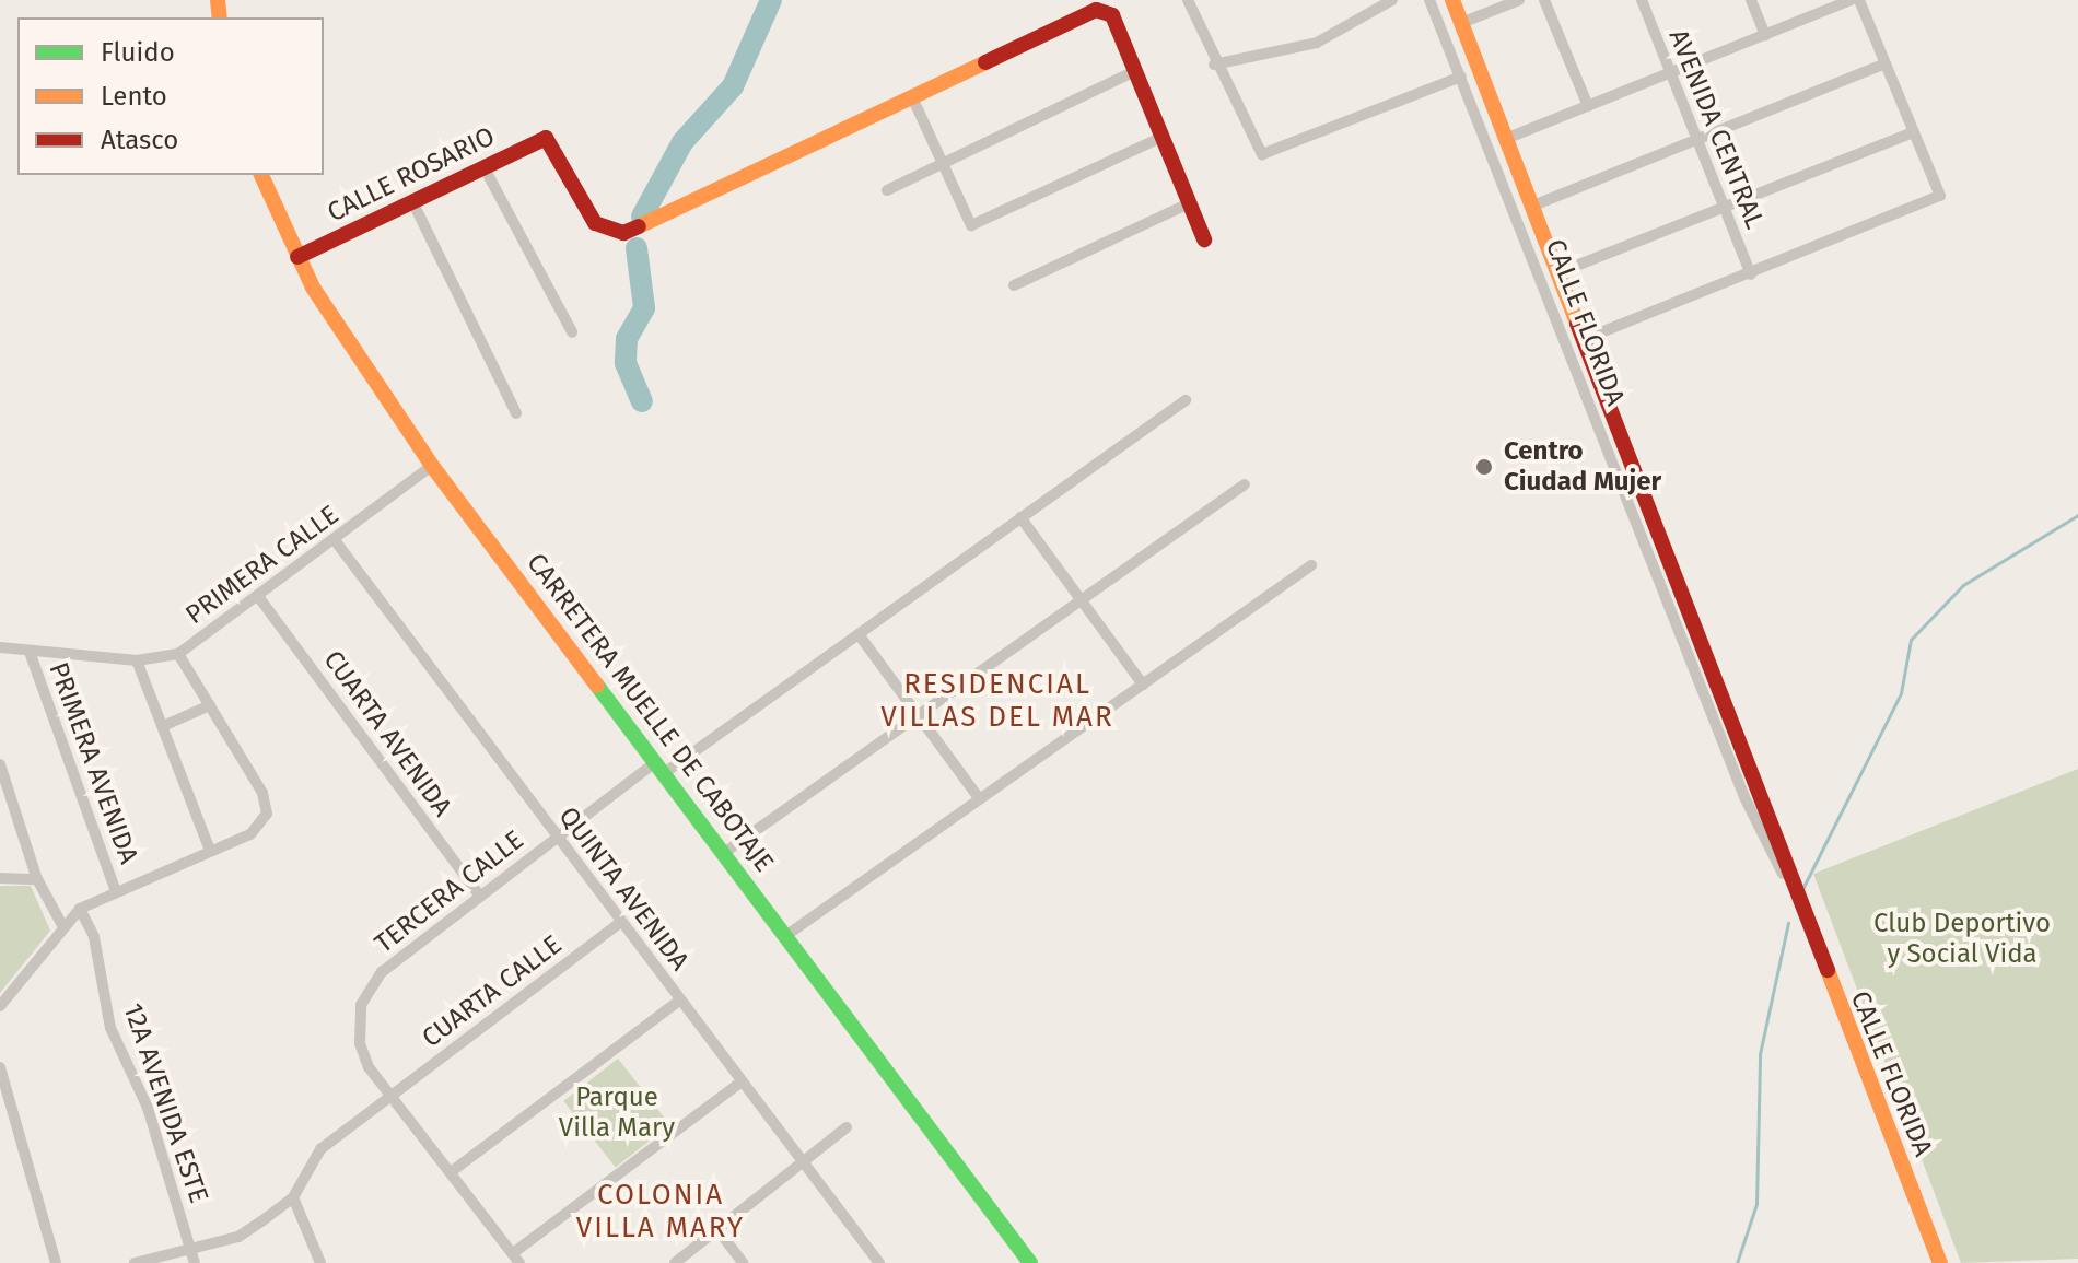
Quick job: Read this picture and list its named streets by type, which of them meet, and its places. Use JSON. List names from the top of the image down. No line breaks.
{"streets":{"street":["AVENIDA CENTRAL","CALLE ROSARIO","CALLE FLORIDA","PRIMERA CALLE","CARRETERA MUELLE DE CABOTAJE","CUARTA AVENIDA","PRIMERA AVENIDA","QUINTA AVENIDA","TERCERA CALLE","CUARTA CALLE","12A AVENIDA ESTE"]},"crossings":[["CALLE ROSARIO","CARRETERA MUELLE DE CABOTAJE"],["PRIMERA CALLE","CARRETERA MUELLE DE CABOTAJE"],["PRIMERA CALLE","CUARTA AVENIDA"],["PRIMERA CALLE","PRIMERA AVENIDA"],["PRIMERA CALLE","QUINTA AVENIDA"],["CARRETERA MUELLE DE CABOTAJE","TERCERA CALLE"],["CUARTA AVENIDA","TERCERA CALLE"],["QUINTA AVENIDA","TERCERA CALLE"],["QUINTA AVENIDA","CUARTA CALLE"],["TERCERA CALLE","CUARTA CALLE"]],"districts":["RESIDENCIAL VILLAS DEL MAR","COLONIA VILLA MARY"],"parks":["Club Deportivo y Social Vida","Parque Villa Mary"],"places":["Centro Ciudad Mujer"],"legend":["Fluido","Lento","Atasco"]}
